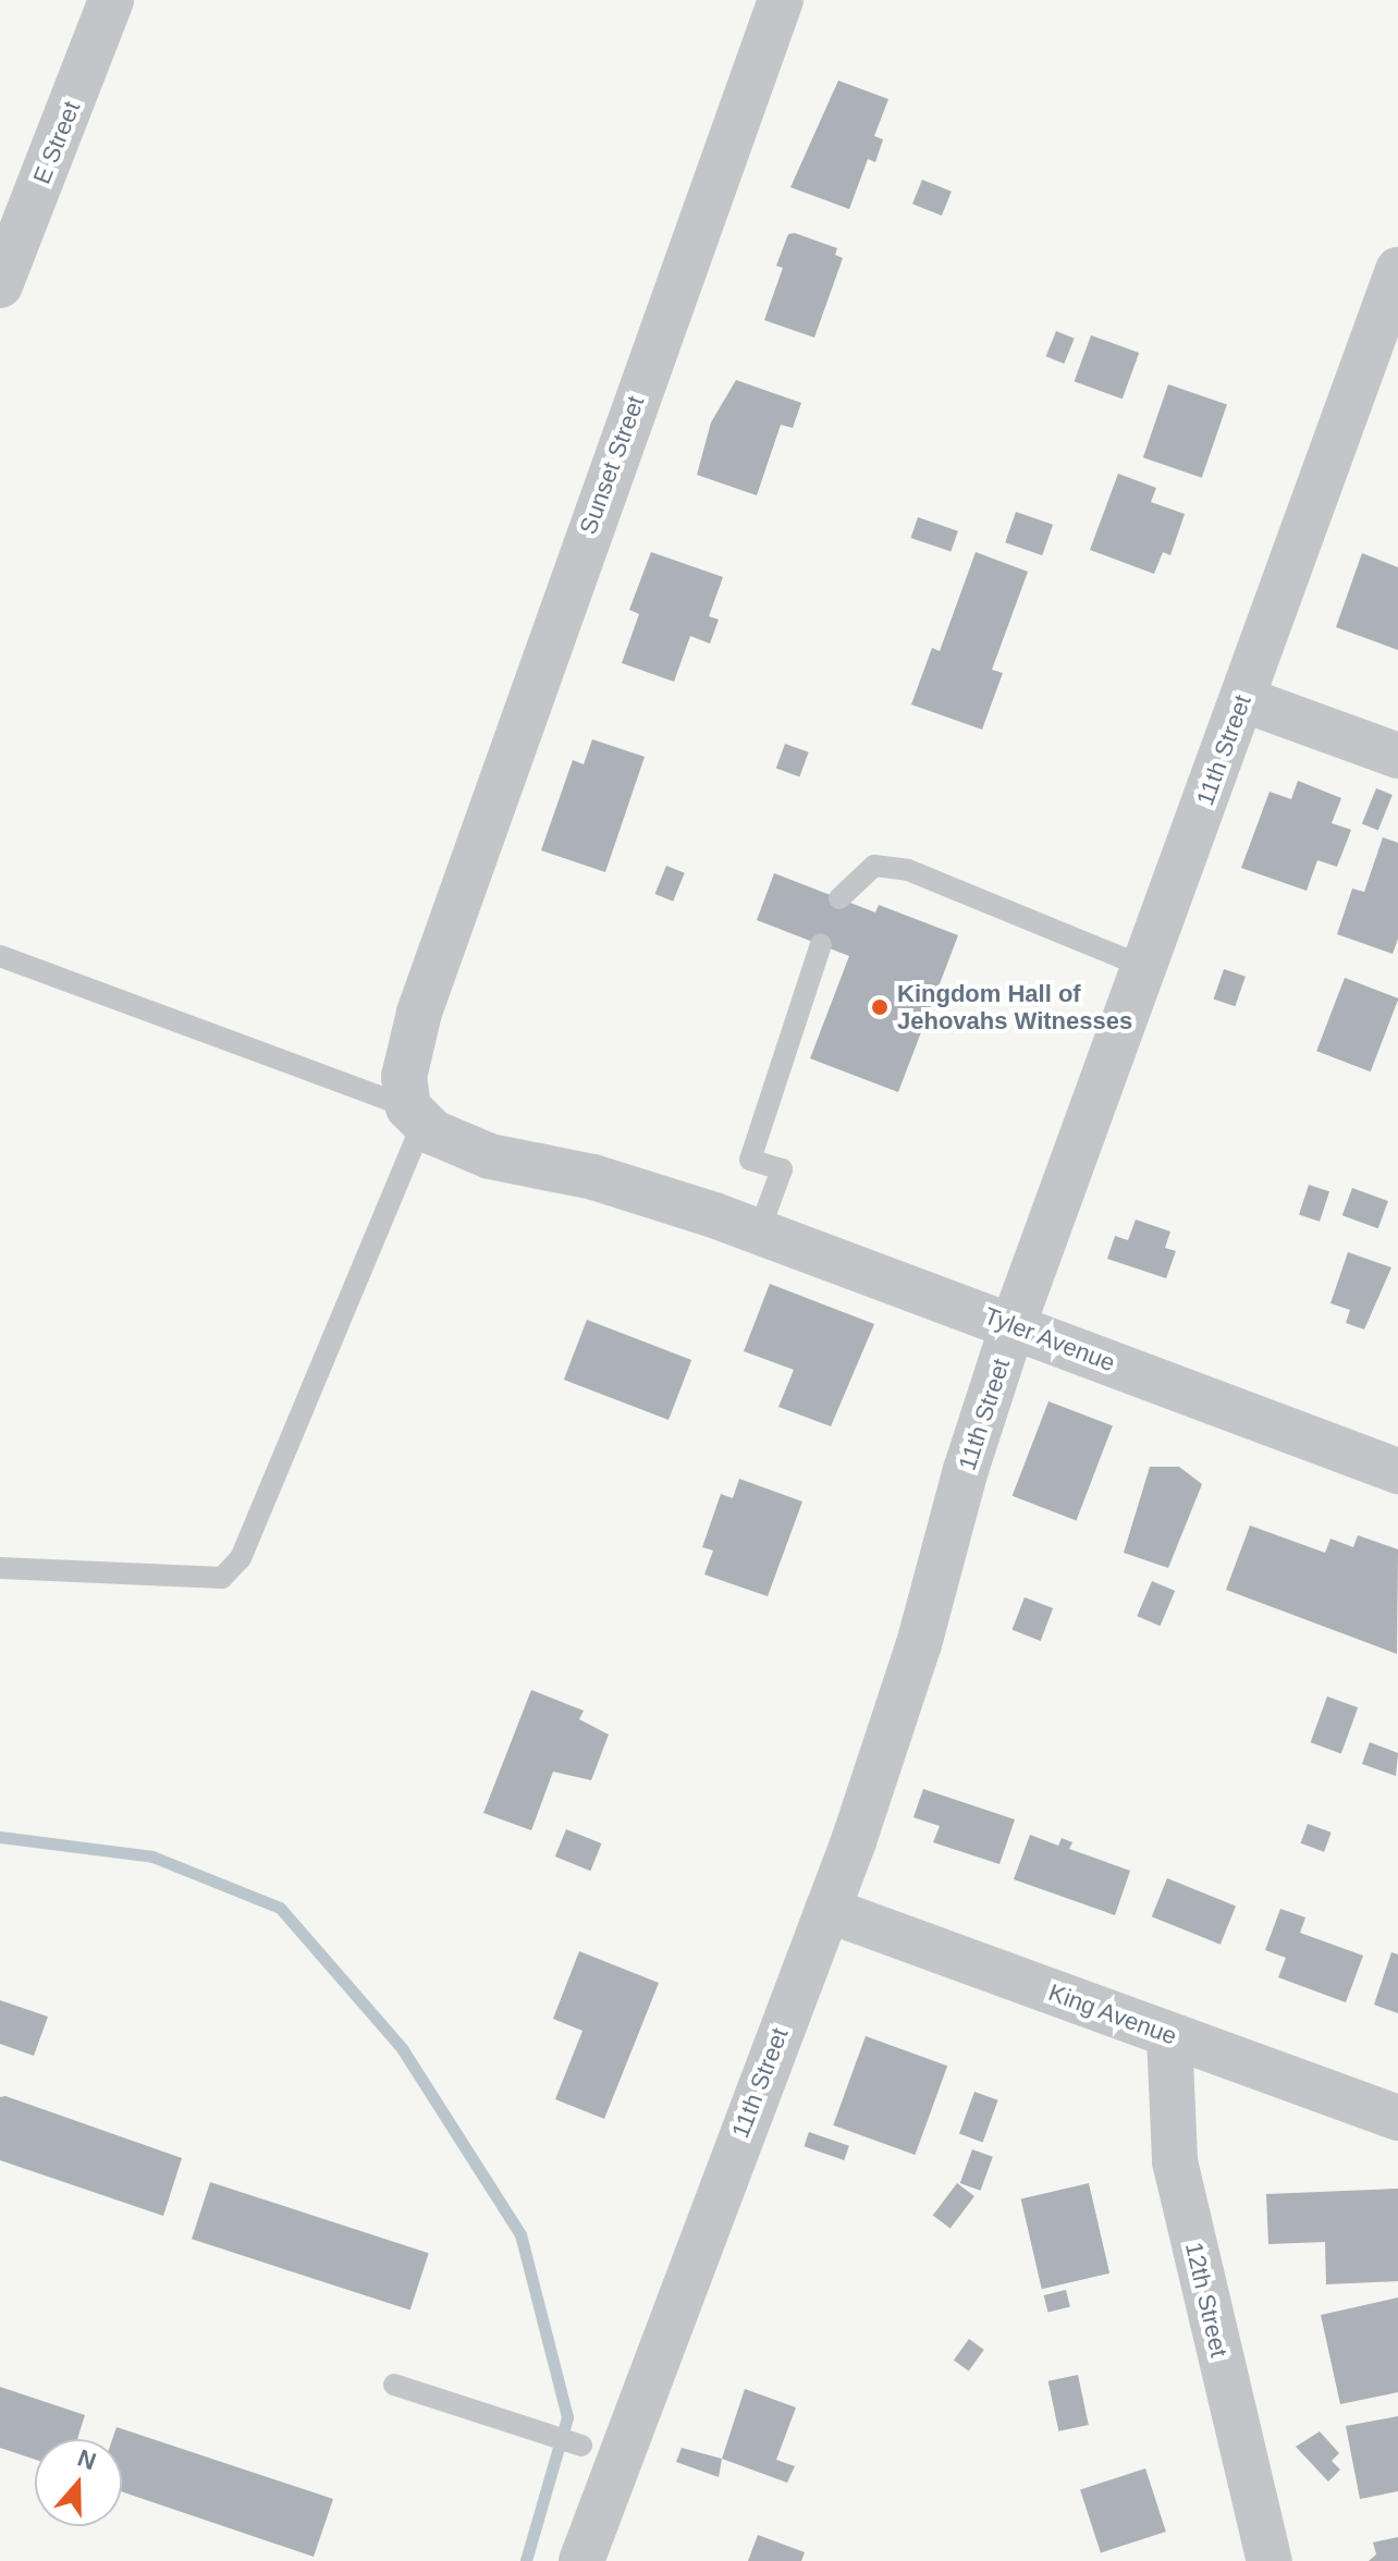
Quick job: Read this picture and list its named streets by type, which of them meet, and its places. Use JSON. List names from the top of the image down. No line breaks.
{"streets":{"street":["E Street","Sunset Street","11th Street","Tyler Avenue","King Avenue","12th Street"]},"crossings":[["Sunset Street","Tyler Avenue"],["11th Street","Tyler Avenue"],["11th Street","King Avenue"],["King Avenue","12th Street"]],"places":["Kingdom Hall of Jehovahs Witnesses"],"north":"top"}
